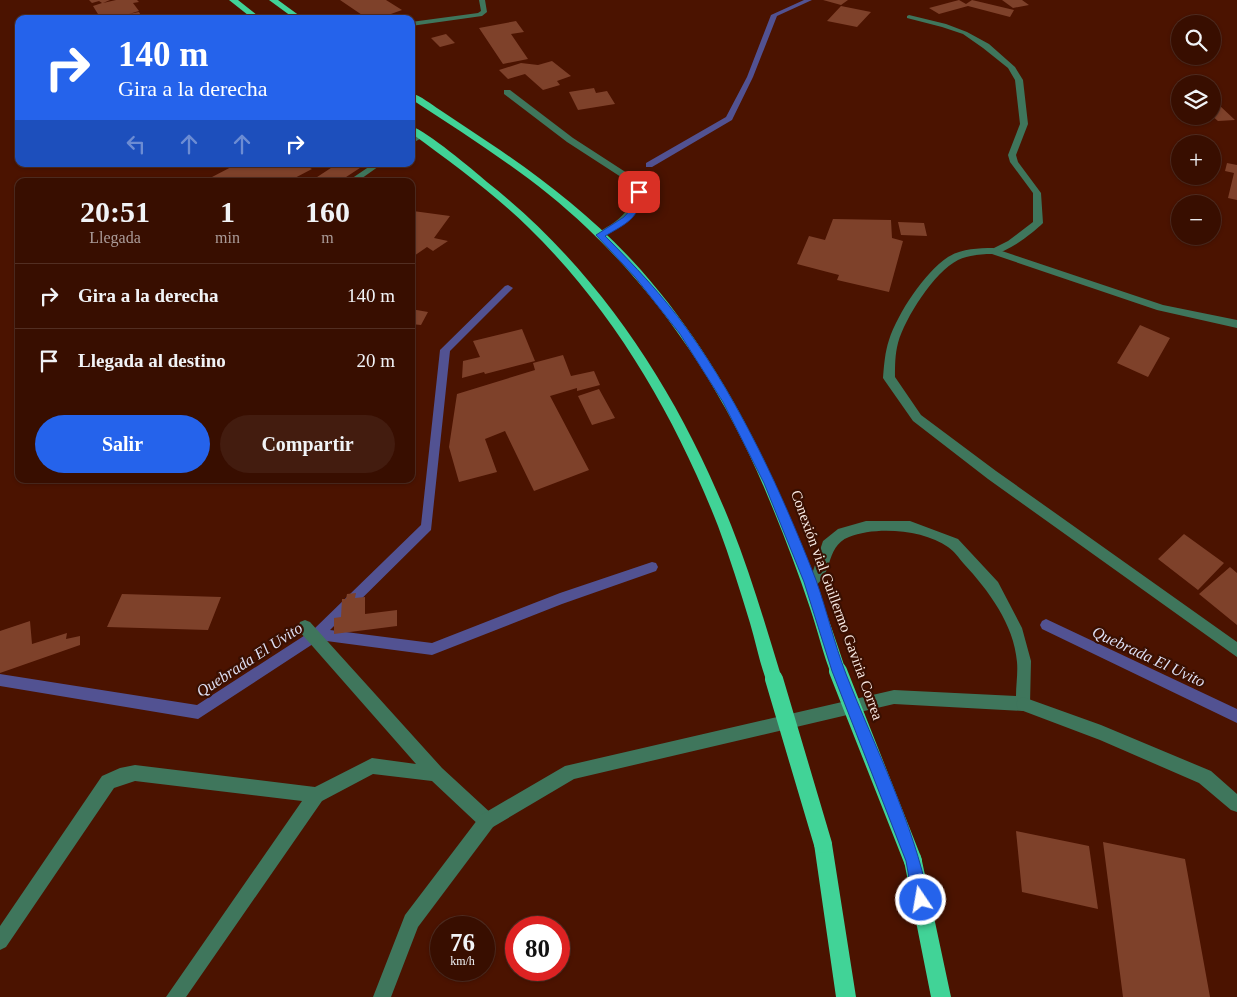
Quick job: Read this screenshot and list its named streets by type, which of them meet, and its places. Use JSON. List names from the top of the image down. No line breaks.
{"streets":{"highway":["Conexión vial Guillermo Gaviria Correa"]},"water":["Quebrada El Uvito"],"page":{"map_buttons":["+","−"],"turn":["140 m","Gira a la derecha"],"eta":["20:51","Llegada","1","min","160","m"],"list":[{"name":"Gira a la derecha","value":"140 m"},{"name":"Llegada al destino","value":"20 m"}],"buttons":["Salir","Compartir"],"speed":"76 km/h","limit":"80"}}
